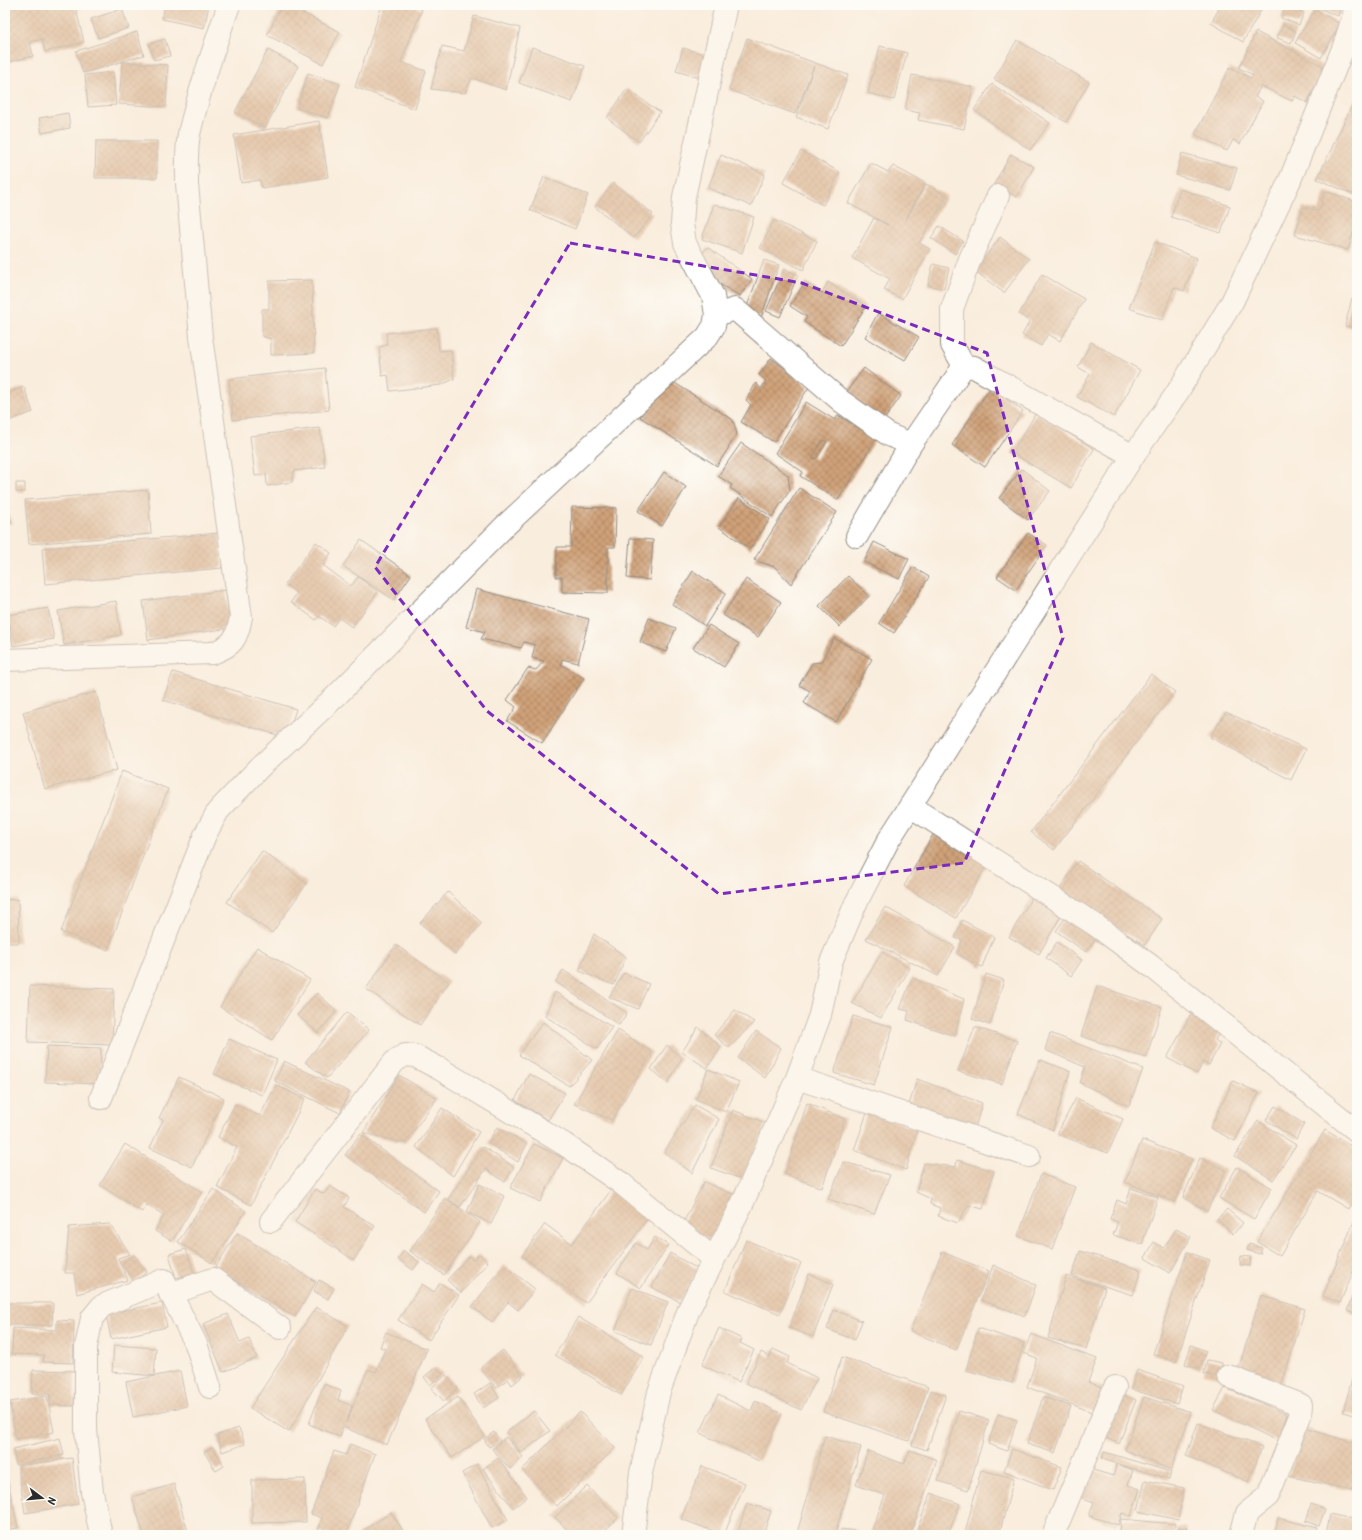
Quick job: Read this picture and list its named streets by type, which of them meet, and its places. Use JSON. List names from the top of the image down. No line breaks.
{"north":"right"}
